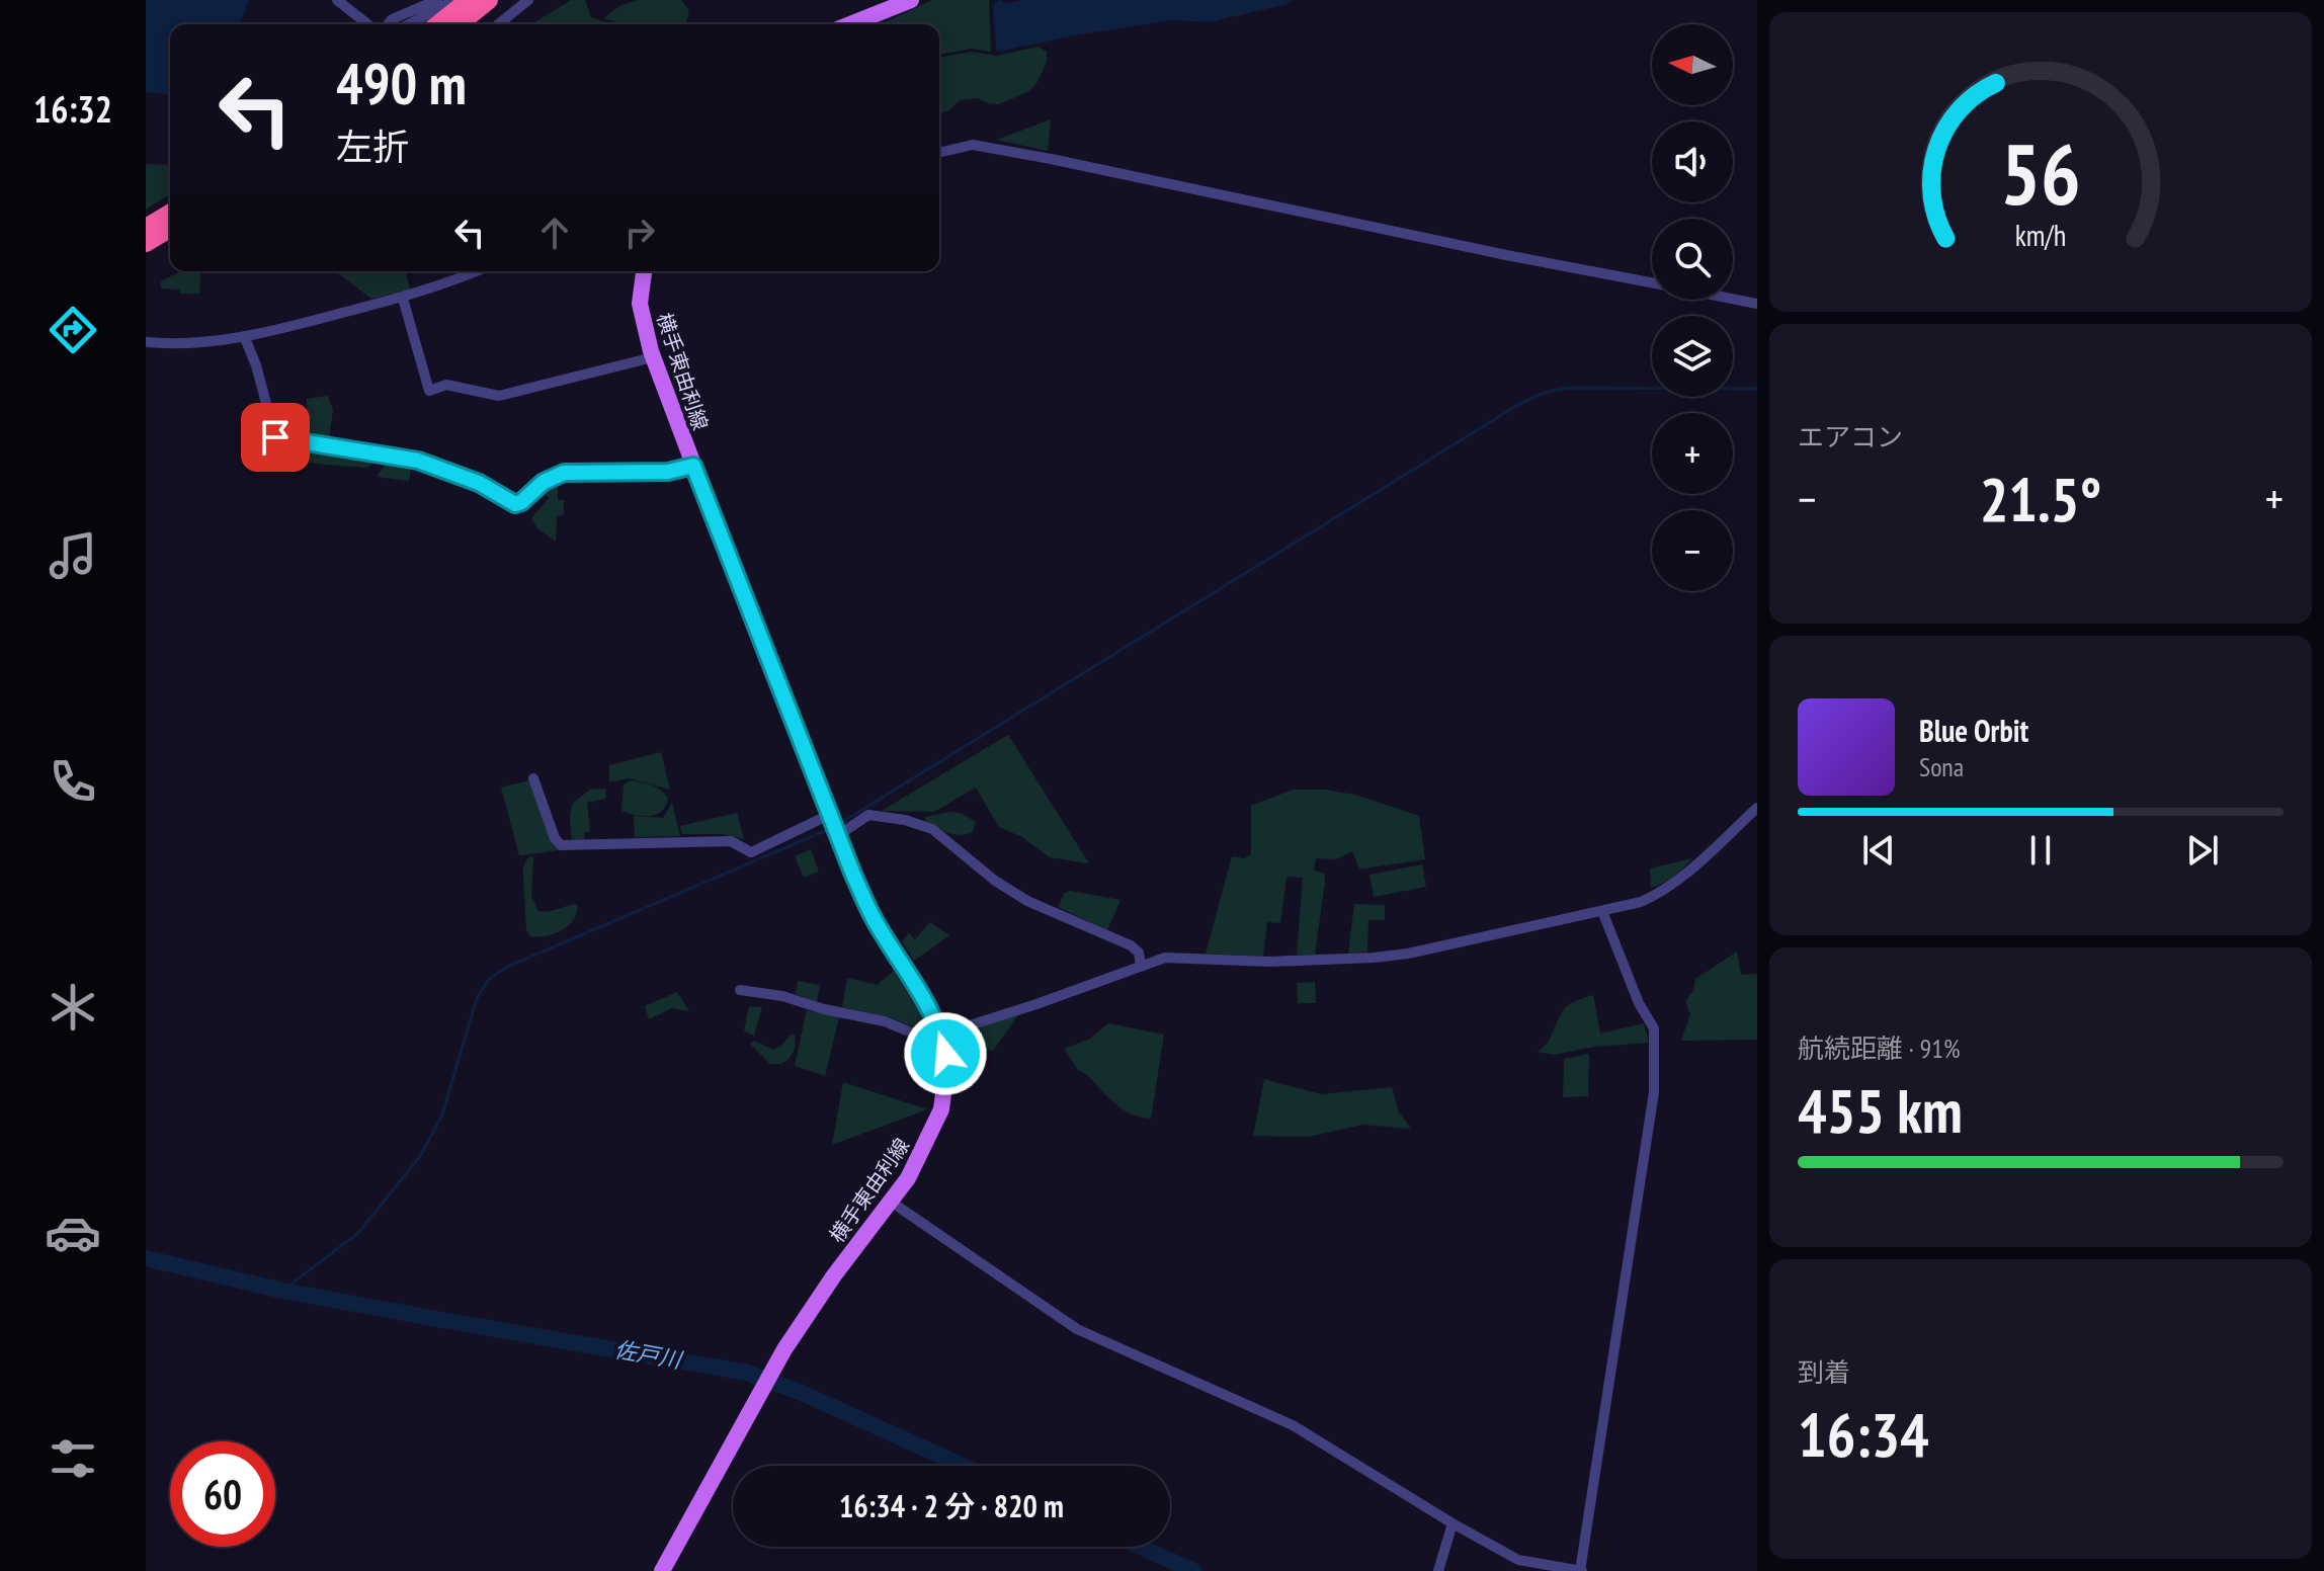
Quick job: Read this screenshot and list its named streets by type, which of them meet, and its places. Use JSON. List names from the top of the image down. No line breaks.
{"streets":{"main road":["横手東由利線"]},"water":["佐戸川"],"north":"left","page":{"tabs":"16:32","map_buttons":["+","−"],"turn":["490 m","左折"],"tile":["エアコン",["航続距離 · 91%","455 km"],["到着","16:34"]],"heat":["−","21.5°","+"],"song":["Blue Orbit","Sona"],"limit":"60","trip":"16:34 · 2 分 · 820 m","gauge":["56","km/h"]}}
